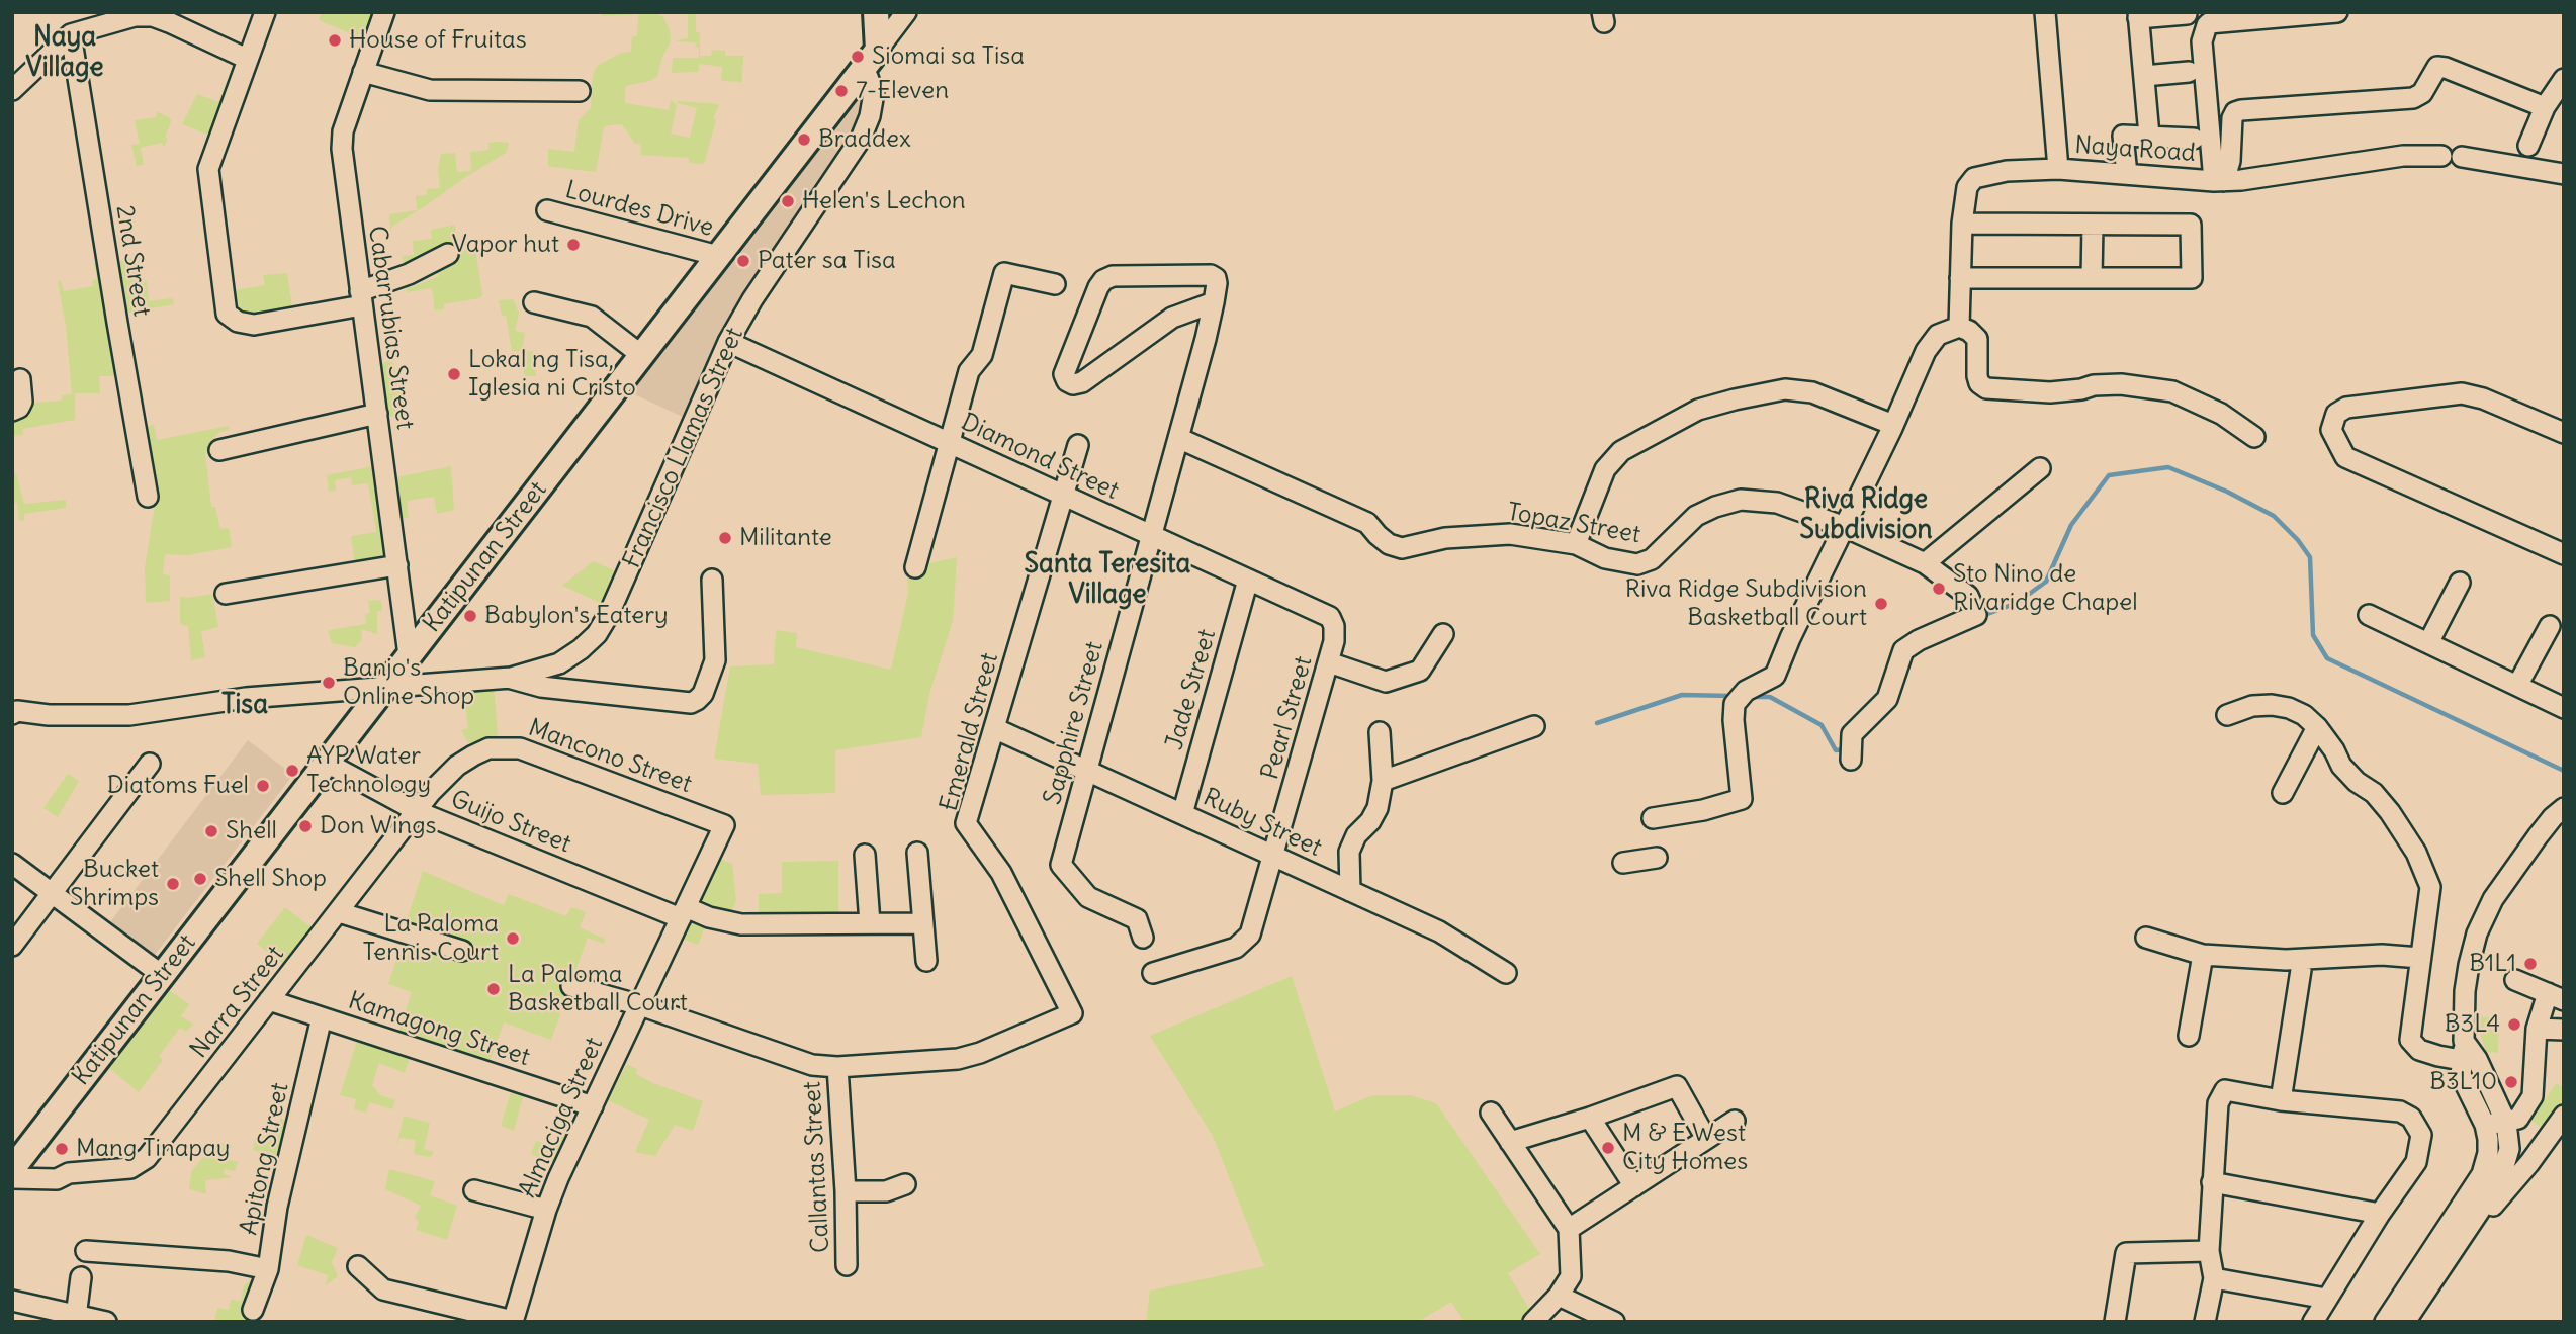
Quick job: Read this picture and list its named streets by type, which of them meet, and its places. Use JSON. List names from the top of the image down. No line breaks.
{"streets":{"main road":["Katipunan Street"],"street":["Naya Road","Lourdes Drive","2nd Street","Cabarrubias Street","Francisco Llamas Street","Diamond Street","Topaz Street","Jade Street","Pearl Street","Sapphire Street","Emerald Street","Mancono Street","Guijo Street","Ruby Street","Narra Street","Kamagong Street","Almaciga Street","Apitong Street","Callantas Street"]},"crossings":[["Lourdes Drive","Katipunan Street"],["Cabarrubias Street","Katipunan Street"],["Francisco Llamas Street","Diamond Street"],["Francisco Llamas Street","Katipunan Street"],["Diamond Street","Jade Street"],["Diamond Street","Pearl Street"],["Diamond Street","Sapphire Street"],["Diamond Street","Emerald Street"],["Topaz Street","Sapphire Street"],["Katipunan Street","Guijo Street"],["Katipunan Street","Narra Street"],["Jade Street","Ruby Street"],["Pearl Street","Ruby Street"],["Sapphire Street","Ruby Street"],["Emerald Street","Ruby Street"],["Emerald Street","Callantas Street"],["Mancono Street","Guijo Street"],["Mancono Street","Narra Street"],["Mancono Street","Almaciga Street"],["Guijo Street","Narra Street"],["Guijo Street","Almaciga Street"],["Narra Street","Kamagong Street"],["Kamagong Street","Almaciga Street"],["Kamagong Street","Apitong Street"]],"districts":["Naya Village","Riva Ridge Subdivision","Santa Teresita Village","Tisa"],"places":["House of Fruitas","Siomai sa Tisa","7-Eleven","Braddex","Helen's Lechon","Vapor hut","Pater sa Tisa","Lokal ng Tisa, Iglesia ni Cristo","Militante","Sto Nino de Rivaridge Chapel","Riva Ridge Subdivision Basketball Court","Babylon's Eatery","Banjo's Online Shop","AYP Water Technology","Diatoms Fuel","Don Wings","Shell","Shell Shop","Bucket Shrimps","La Paloma Tennis Court","B1L1","La Paloma Basketball Court","B3L4","B3L10","M & E West City Homes","Mang Tinapay"]}
